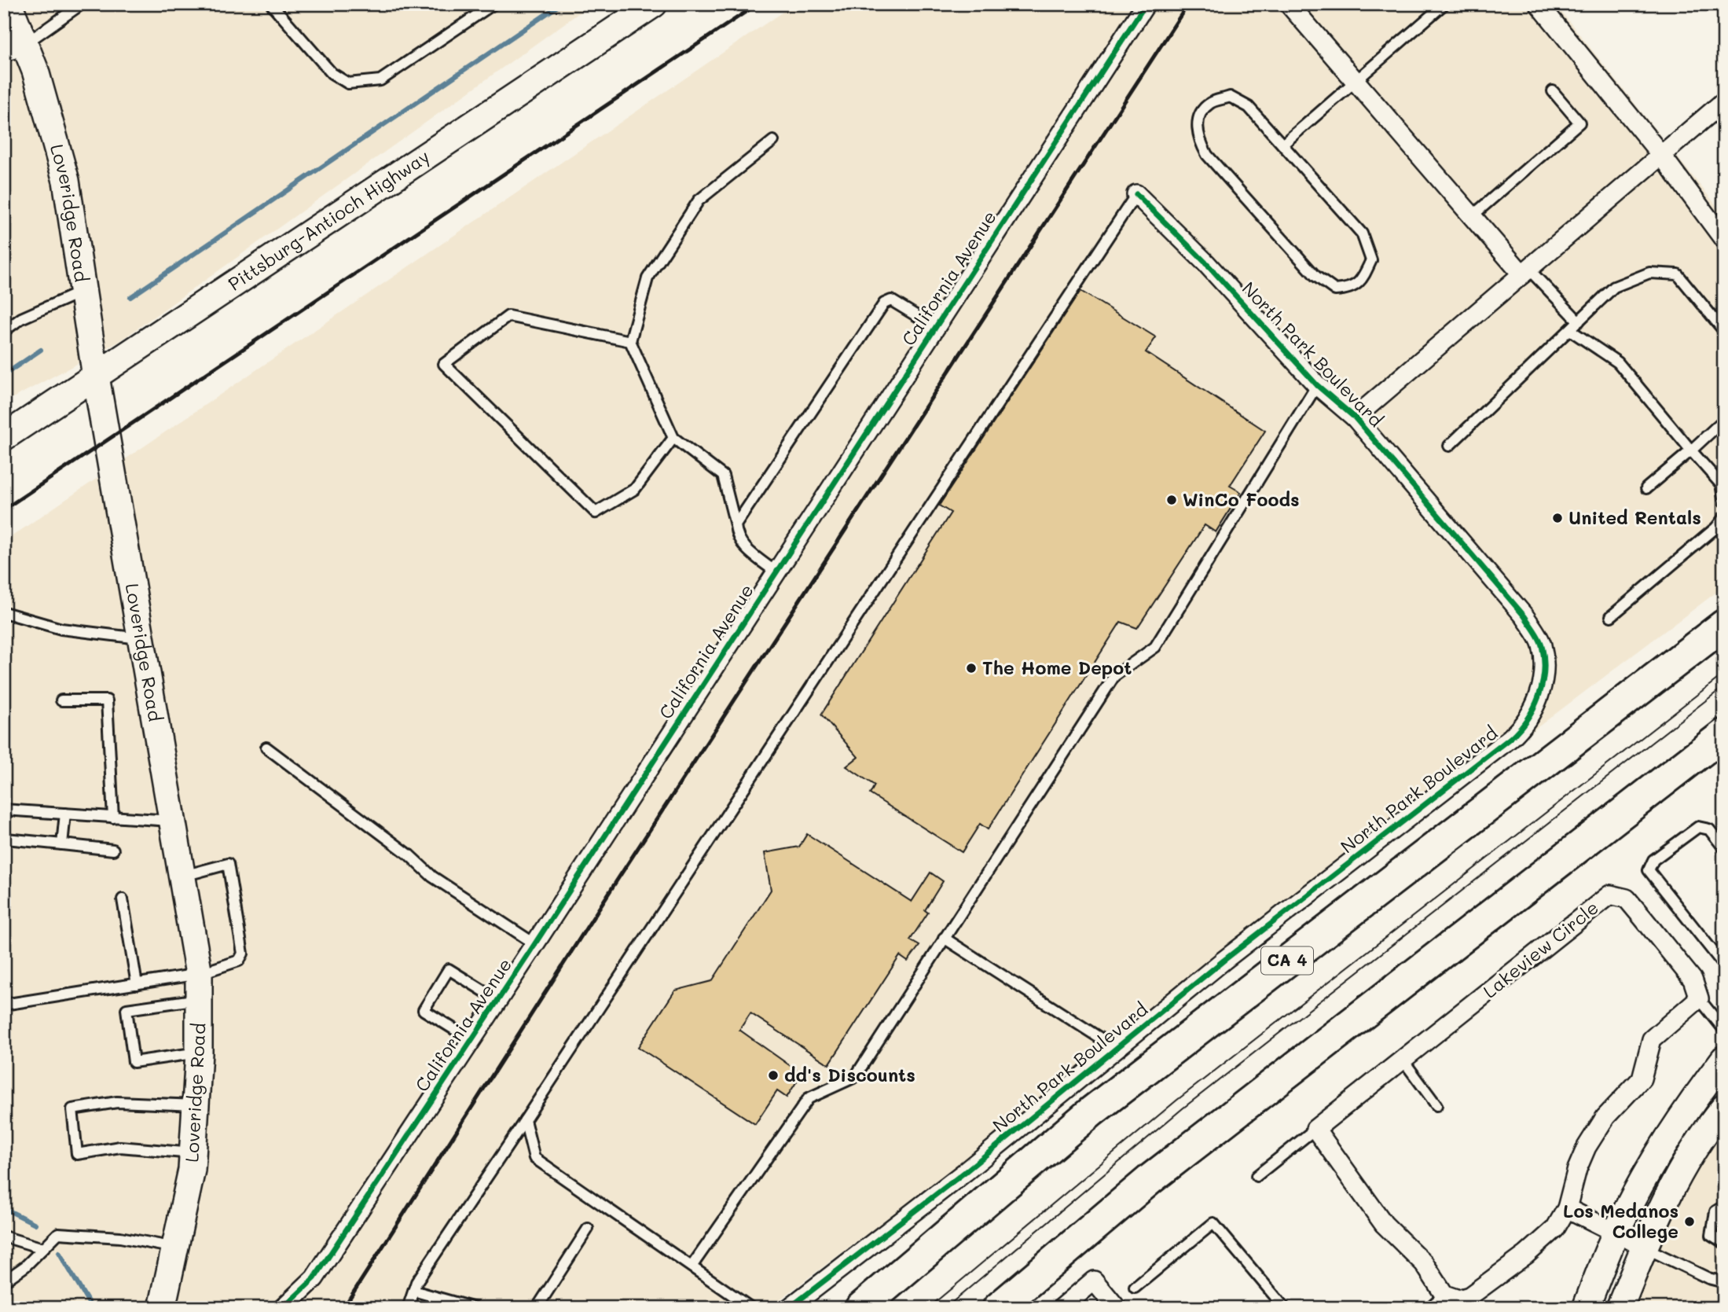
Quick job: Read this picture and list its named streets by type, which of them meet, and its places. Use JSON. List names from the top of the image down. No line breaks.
{"streets":{"highway":["CA 4"],"main road":["Loveridge Road","Pittsburg-Antioch Highway"],"street":["California Avenue","North Park Boulevard","Lakeview Circle"]},"crossings":[["Loveridge Road","Pittsburg-Antioch Highway"]],"places":["WinCo Foods","United Rentals","The Home Depot","dd's Discounts","Los Medanos College"]}
